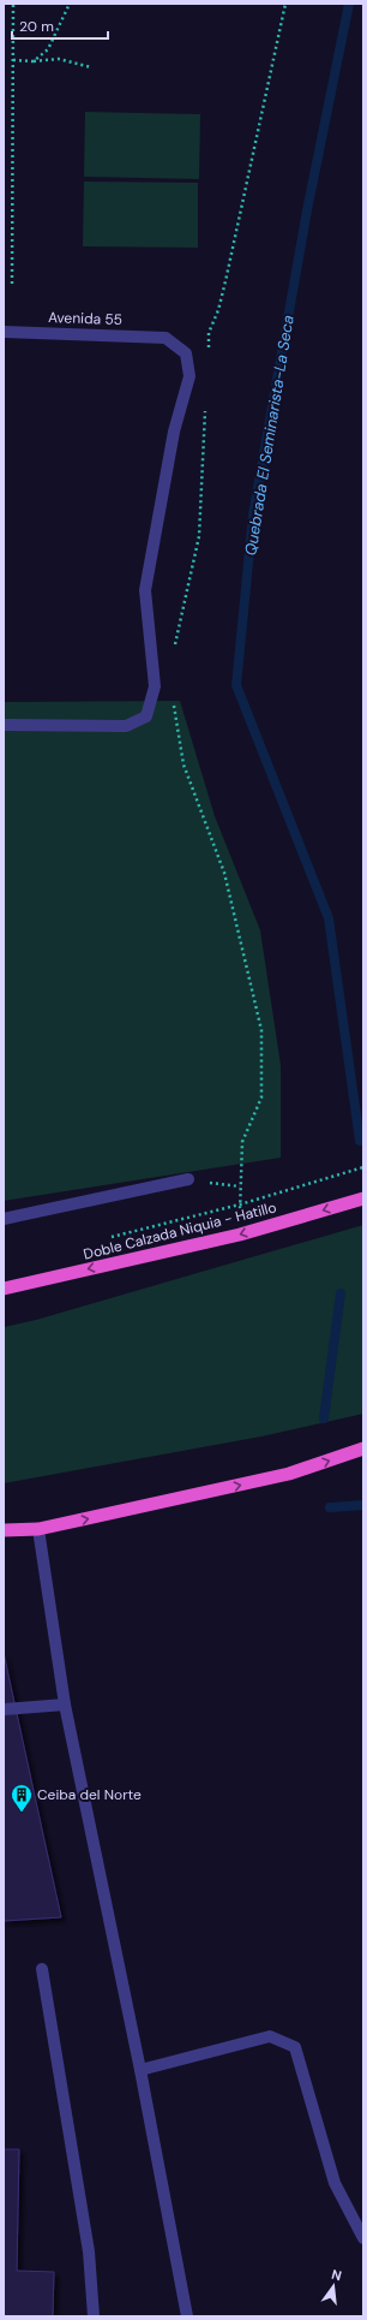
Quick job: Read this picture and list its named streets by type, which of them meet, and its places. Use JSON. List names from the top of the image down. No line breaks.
{"streets":{"highway":["Doble Calzada Niquia - Hatillo"],"street":["Avenida 55"]},"one_way":["Doble Calzada Niquia - Hatillo"],"water":["Quebrada El Seminarista-La Seca"],"places":{"building":["Ceiba del Norte"]},"scale_bar":"20 m","north":"top"}
